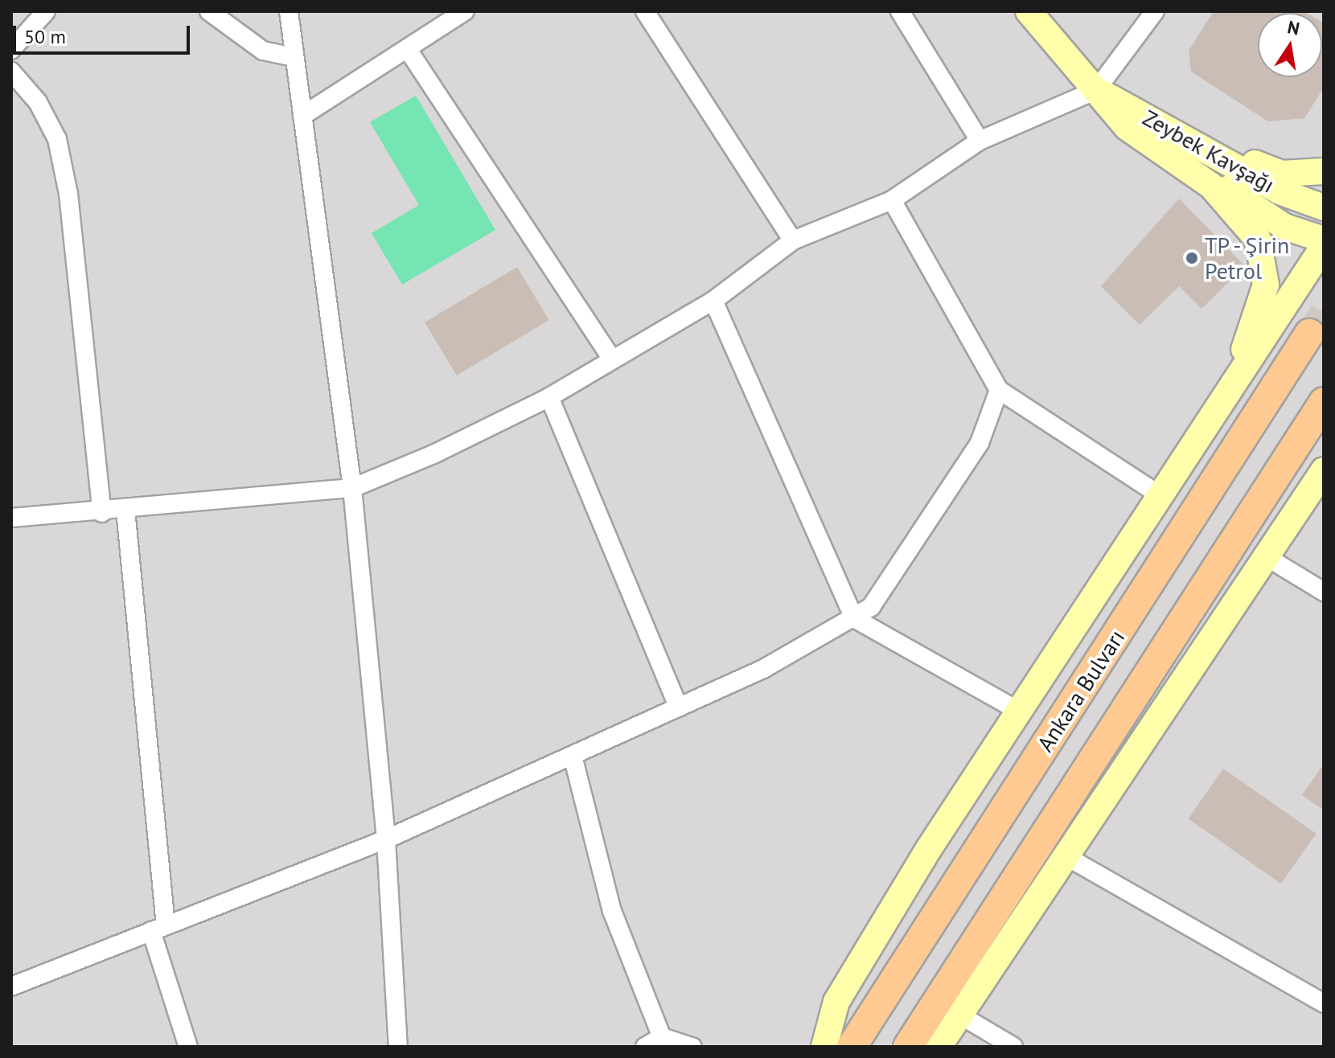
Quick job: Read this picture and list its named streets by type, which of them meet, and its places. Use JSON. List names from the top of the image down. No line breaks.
{"streets":{"main road":["Zeybek Kavşağı","Ankara Bulvarı"]},"places":["TP - Şirin Petrol"],"scale_bar":"50 m","north":"top"}
